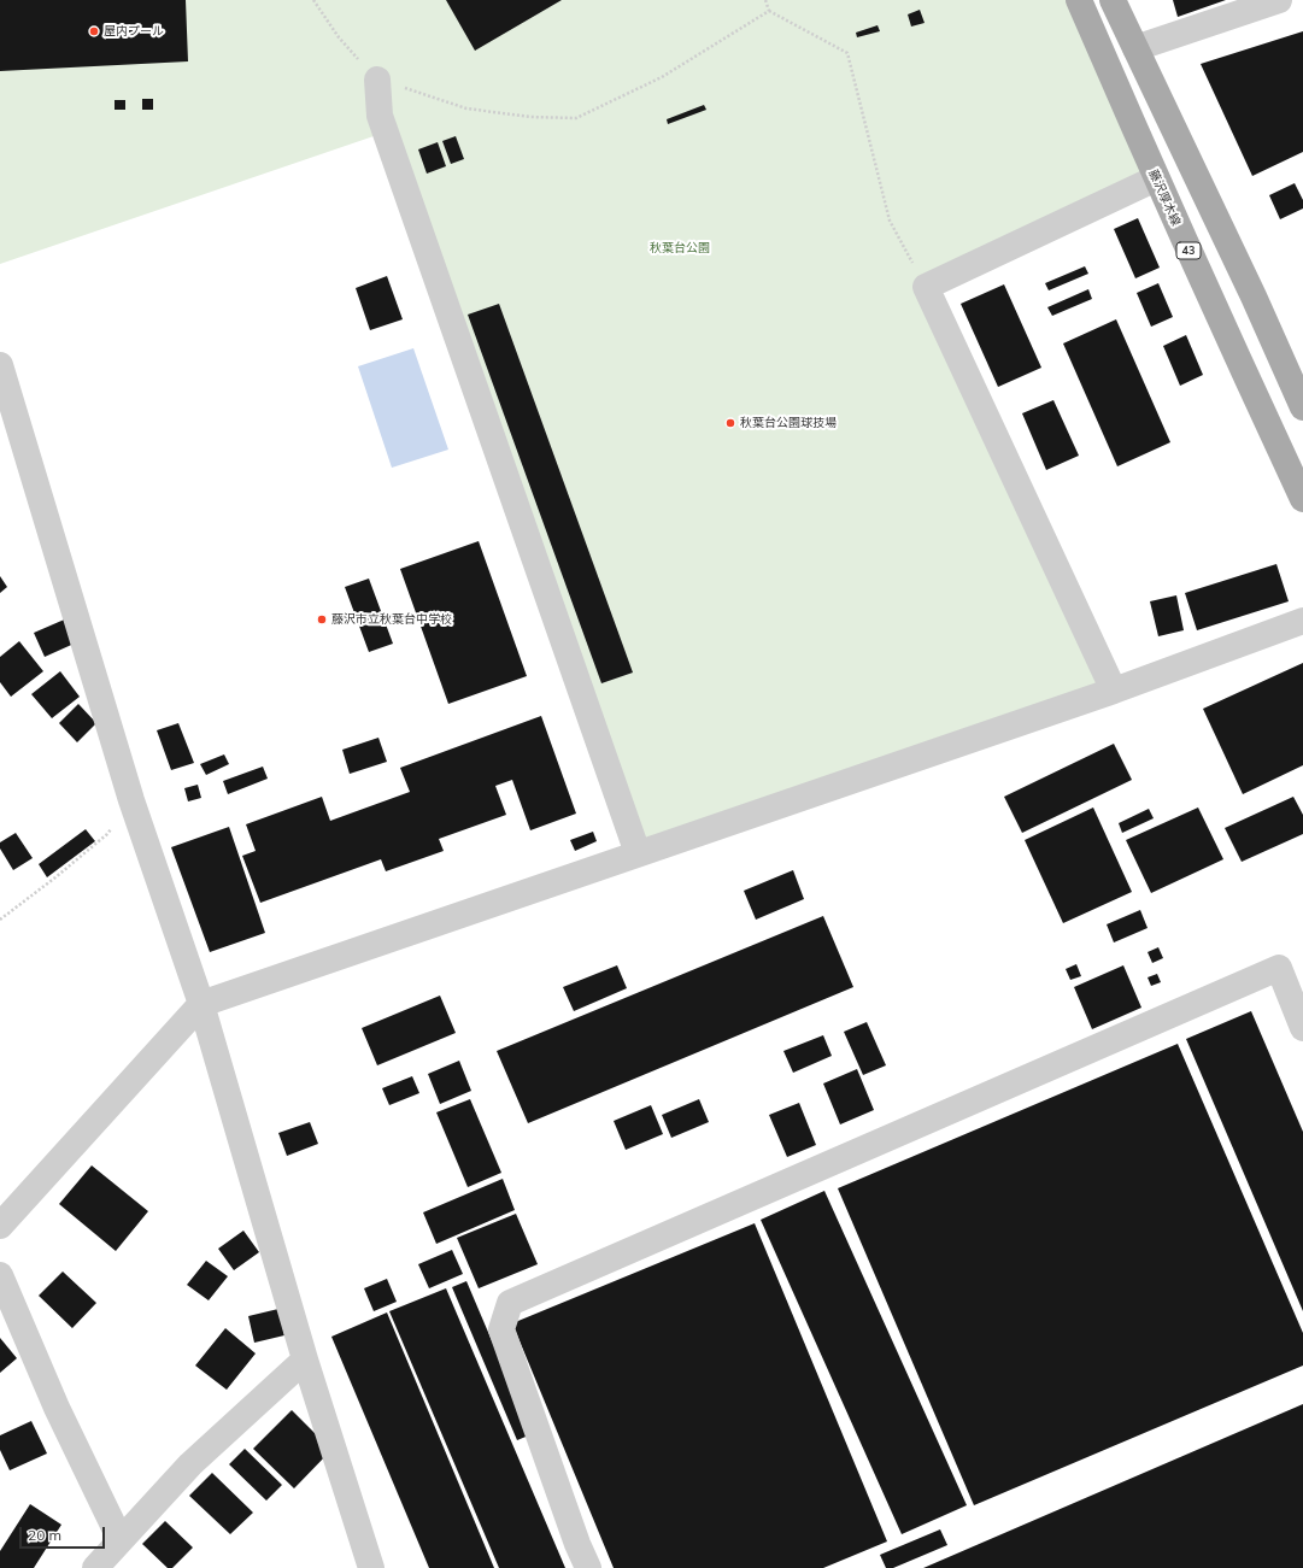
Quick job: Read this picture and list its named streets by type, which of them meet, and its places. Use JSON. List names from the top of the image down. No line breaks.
{"streets":{"main road":["藤沢厚木線","43"]},"parks":["秋葉台公園"],"places":["屋内プール","秋葉台公園球技場","藤沢市立秋葉台中学校"],"scale_bar":"20 m"}
